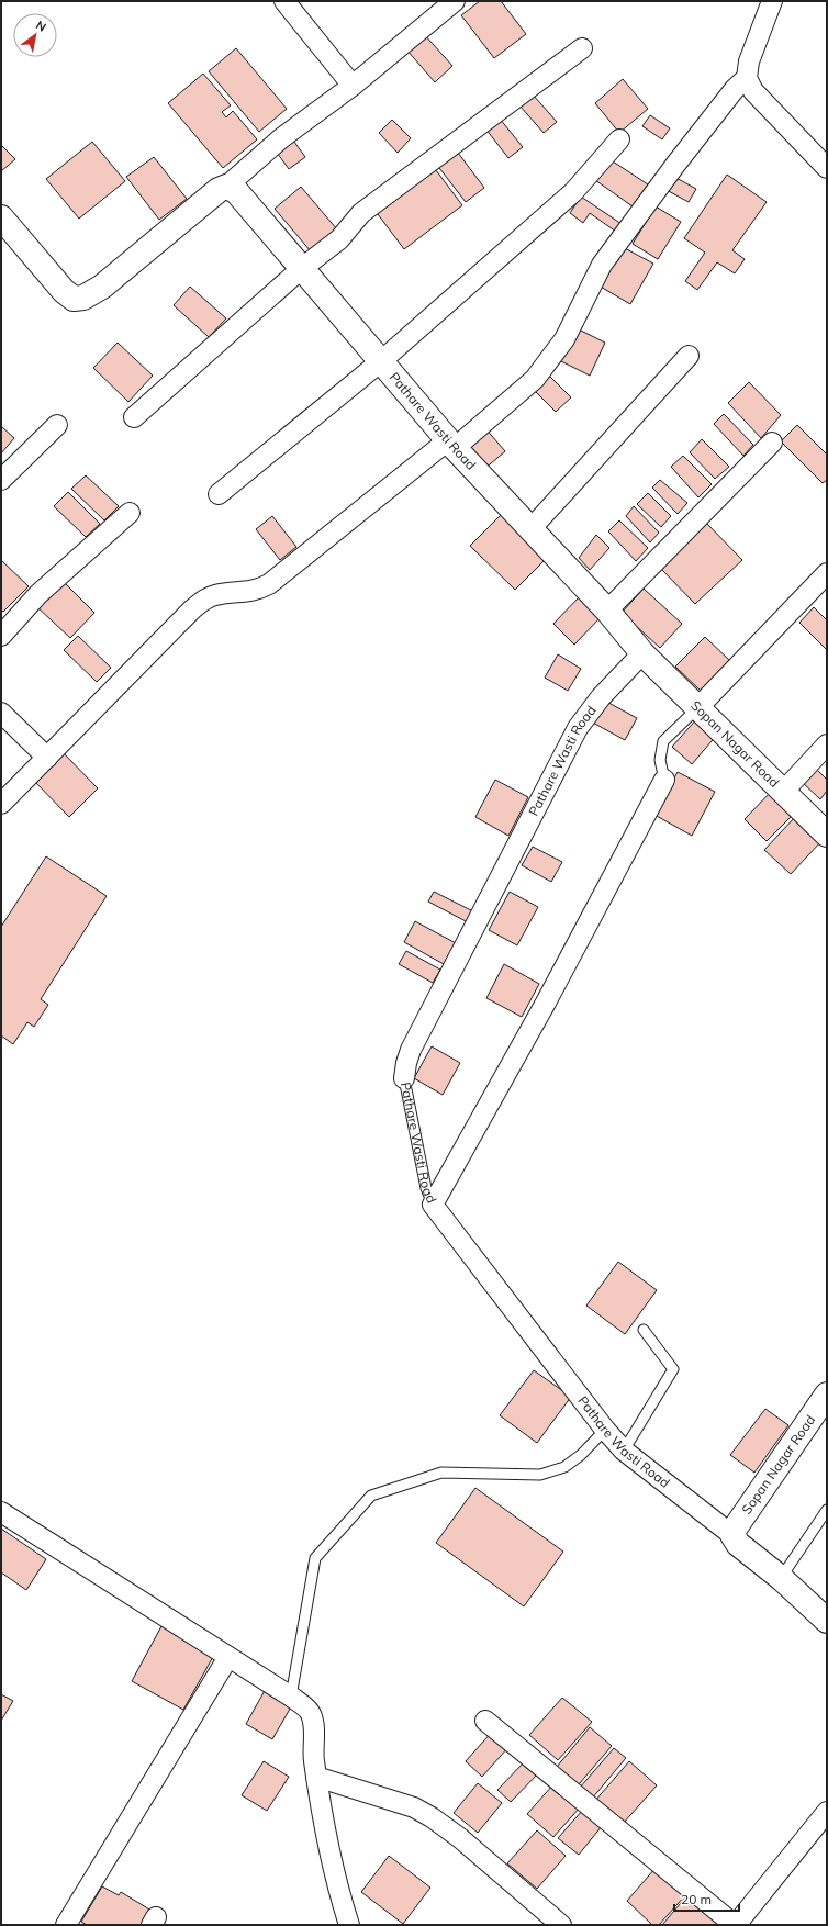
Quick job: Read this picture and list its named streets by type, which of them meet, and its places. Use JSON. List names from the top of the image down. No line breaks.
{"streets":{"street":["Pathare Wasti Road","Sopan Nagar Road"]},"crossings":[["Pathare Wasti Road","Sopan Nagar Road"]],"scale_bar":"20 m","north":"top right"}
